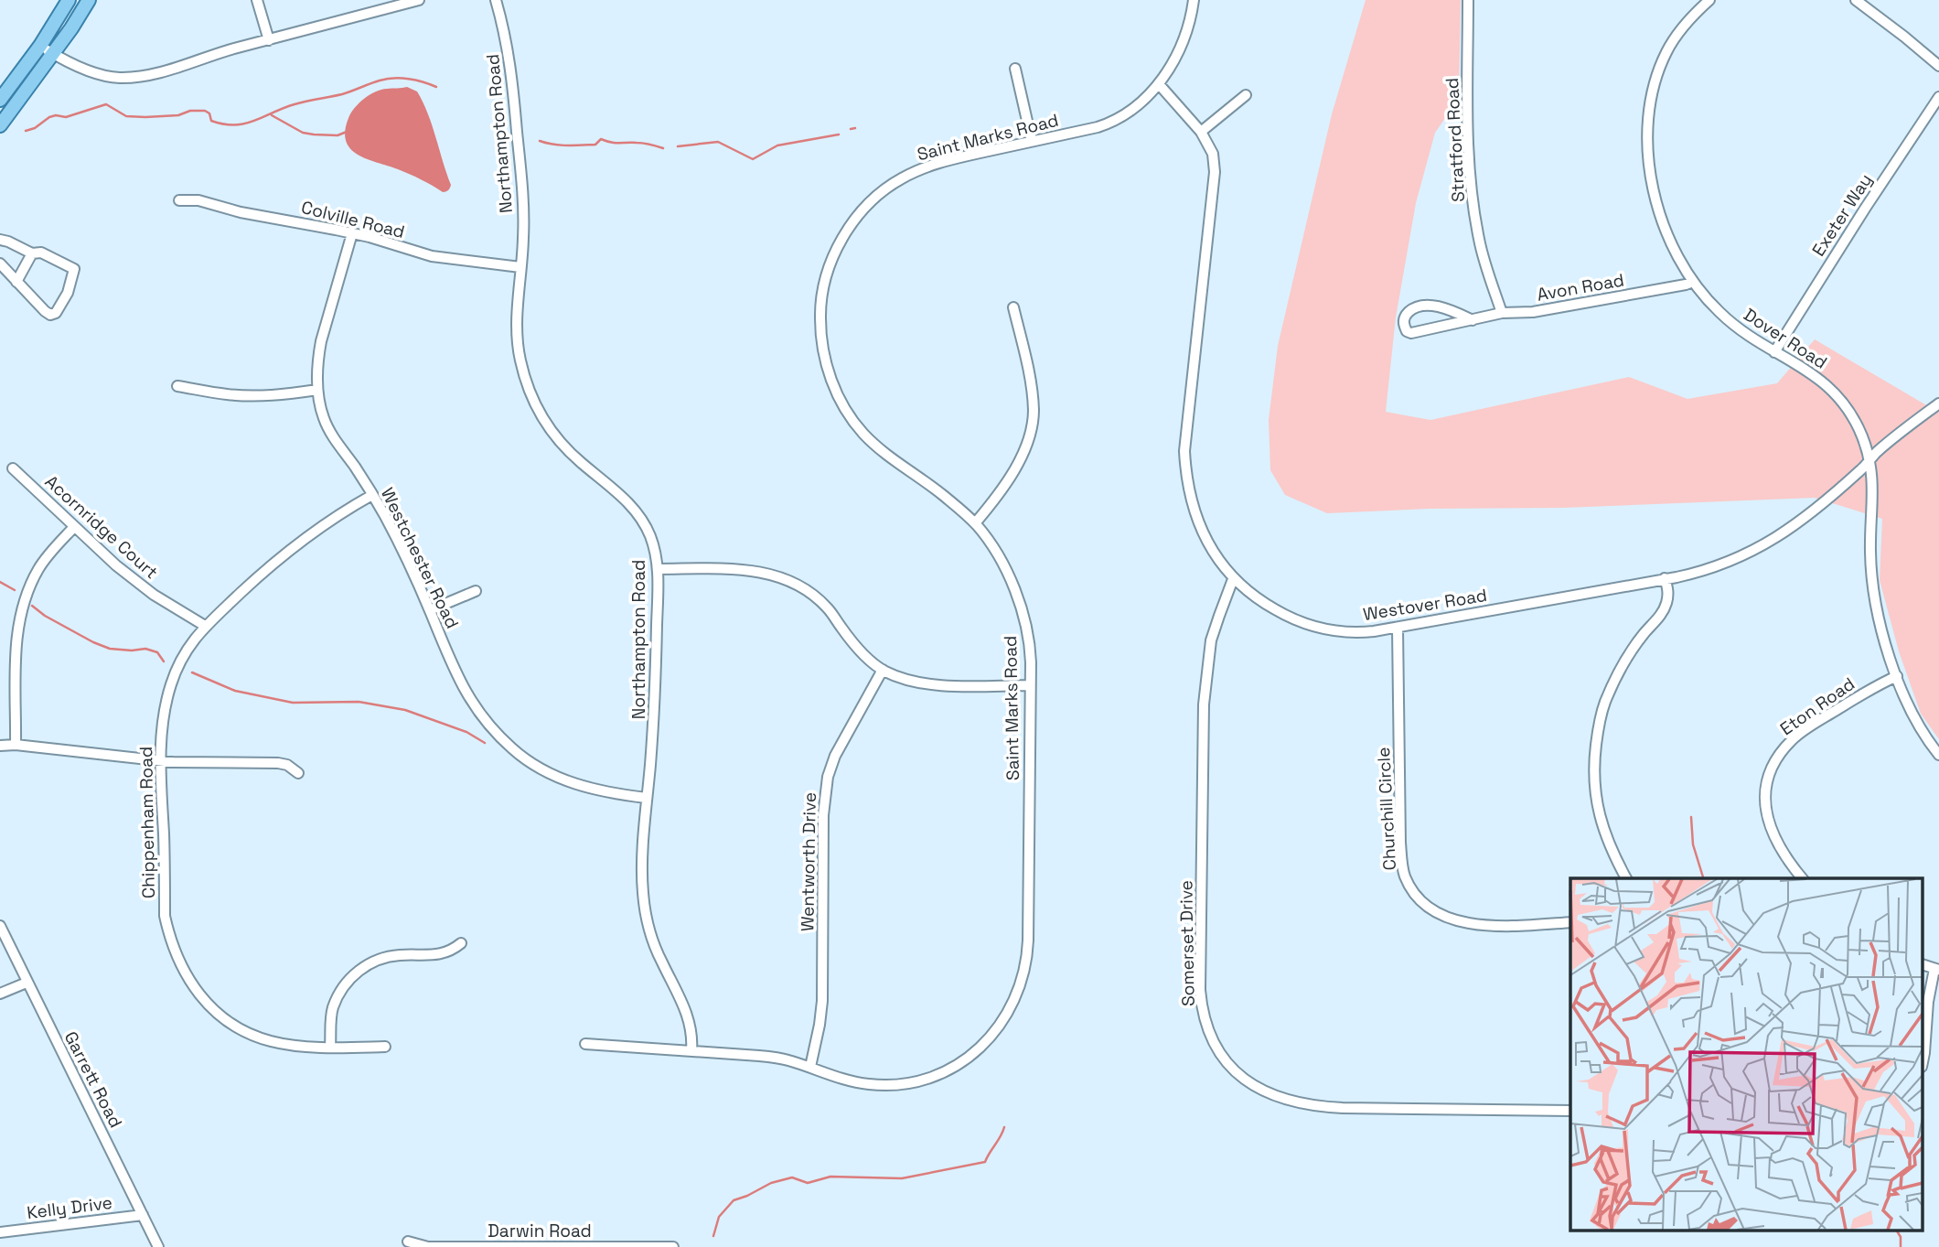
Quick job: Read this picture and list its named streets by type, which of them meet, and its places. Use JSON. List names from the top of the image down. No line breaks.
{"streets":{"street":["Northampton Road","Saint Marks Road","Stratford Road","Exeter Way","Colville Road","Avon Road","Dover Road","Acornridge Court","Westchester Road","Westover Road","Eton Road","Churchill Circle","Chippenham Road","Wentworth Drive","Somerset Drive","Garrett Road","Kelly Drive","Darwin Road"]},"crossings":[["Northampton Road","Saint Marks Road"],["Northampton Road","Colville Road"],["Northampton Road","Westchester Road"],["Saint Marks Road","Westover Road"],["Saint Marks Road","Wentworth Drive"],["Stratford Road","Avon Road"],["Exeter Way","Dover Road"],["Colville Road","Westchester Road"],["Avon Road","Dover Road"],["Dover Road","Westover Road"],["Dover Road","Eton Road"],["Acornridge Court","Chippenham Road"],["Westchester Road","Chippenham Road"],["Westover Road","Churchill Circle"],["Westover Road","Somerset Drive"],["Garrett Road","Kelly Drive"]]}
